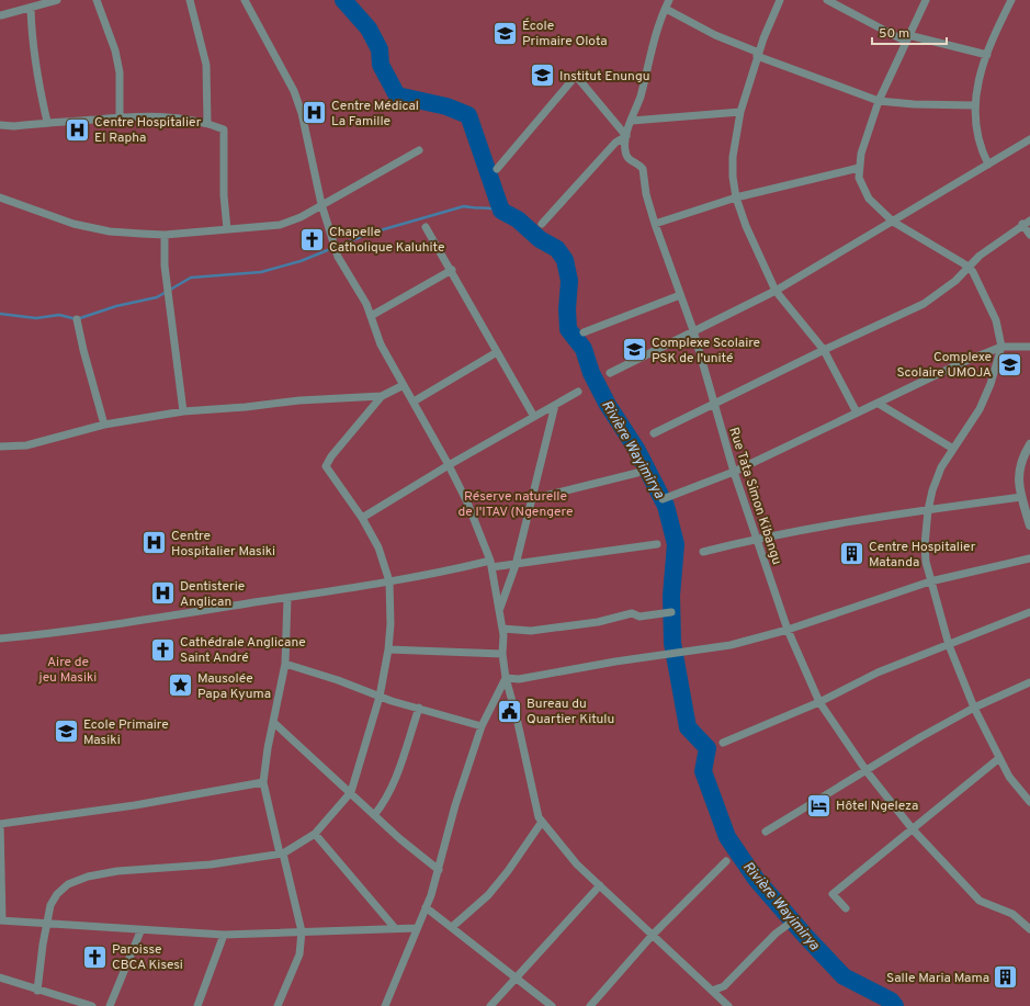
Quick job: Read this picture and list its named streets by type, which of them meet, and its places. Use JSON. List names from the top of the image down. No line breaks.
{"streets":{"street":["Rue Tata Simon Kibangu"]},"water":["Rivière Wayimirya"],"parks":["Réserve naturelle de l'ITAV (Ngengere","Aire de jeu Masiki"],"places":{"school or university":["École Primaire Olota","Institut Enungu","Complexe Scolaire PSK de l'unité","Complexe Scolaire UMOJA","Ecole Primaire Masiki"],"hospital":["Centre Médical La Famille","Centre Hospitalier El Rapha","Centre Hospitalier Masiki","Dentisterie Anglican"],"church":["Chapelle Catholique Kaluhite","Cathédrale Anglicane Saint André","Paroisse CBCA Kisesi"],"building":["Centre Hospitalier Matanda","Salle Maria Mama"],"place":["Mausolée Papa Kyuma"],"public building":["Bureau du Quartier Kitulu"],"hotel":["Hôtel Ngeleza"]},"scale_bar":"50 m"}
